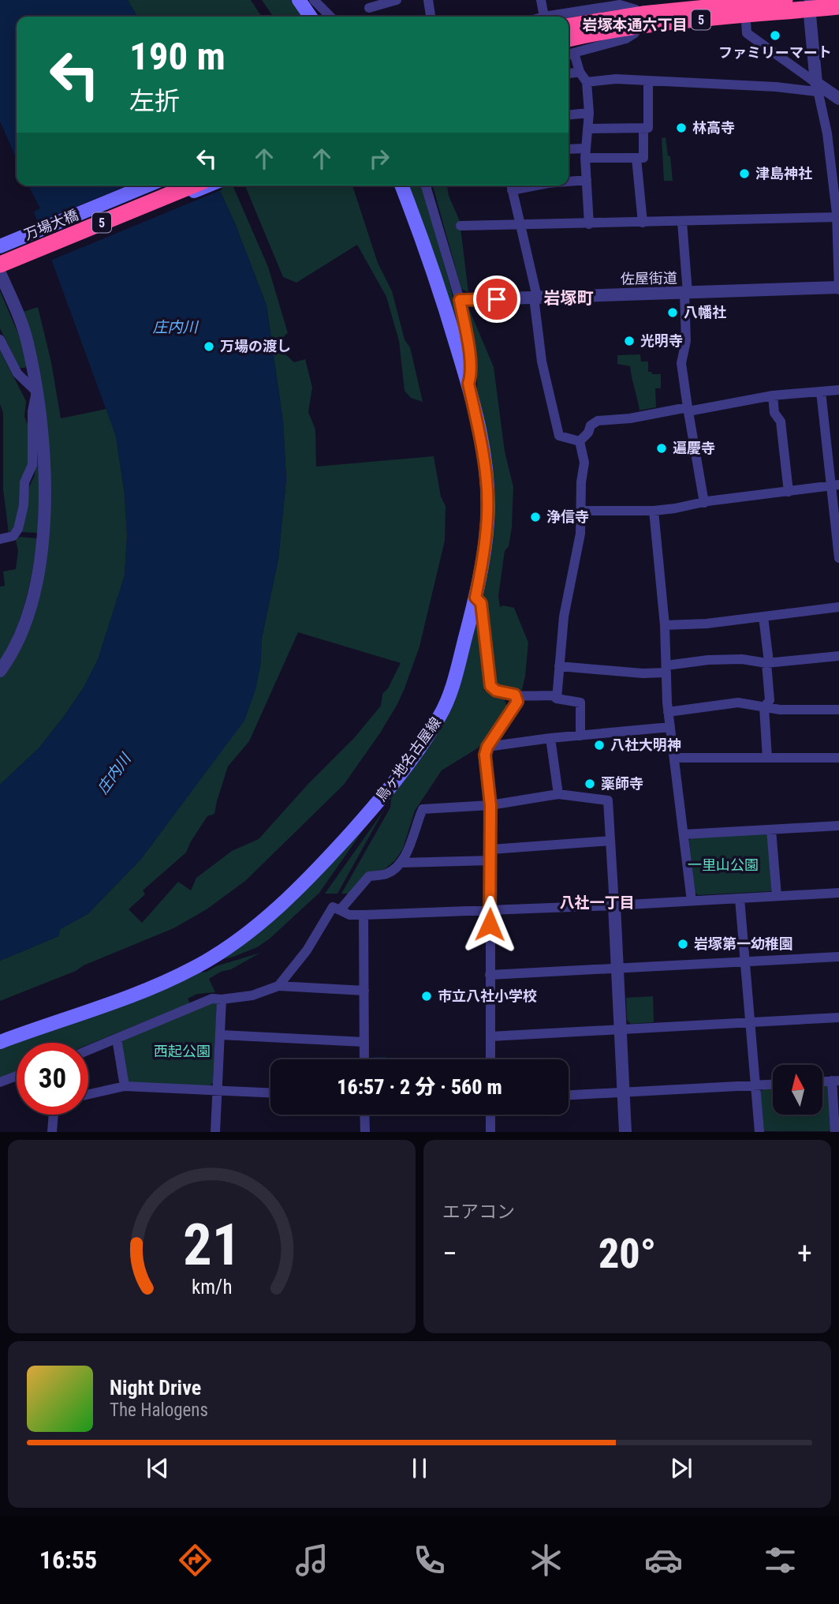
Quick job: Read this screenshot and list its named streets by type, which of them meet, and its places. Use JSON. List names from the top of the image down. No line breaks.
{"streets":{"highway":["5"],"main road":["万場大橋","鳥ヶ地名古屋線"],"street":["佐屋街道"]},"crossings":[["5","万場大橋"]],"districts":["岩塚本通六丁目","岩塚町","八社一丁目"],"water":["庄内川"],"parks":["一里山公園","西起公園"],"places":["ファミリーマート","林高寺","津島神社","八幡社","光明寺","万場の渡し","遍慶寺","浄信寺","八社大明神","薬師寺","岩塚第一幼稚園","市立八社小学校"],"north":"top","page":{"turn":["190 m","左折"],"limit":"30","trip":"16:57 · 2 分 · 560 m","tile":"エアコン","heat":["−","20°","+"],"song":["Night Drive","The Halogens"],"tabs":"16:55","gauge":["21","km/h"]}}
